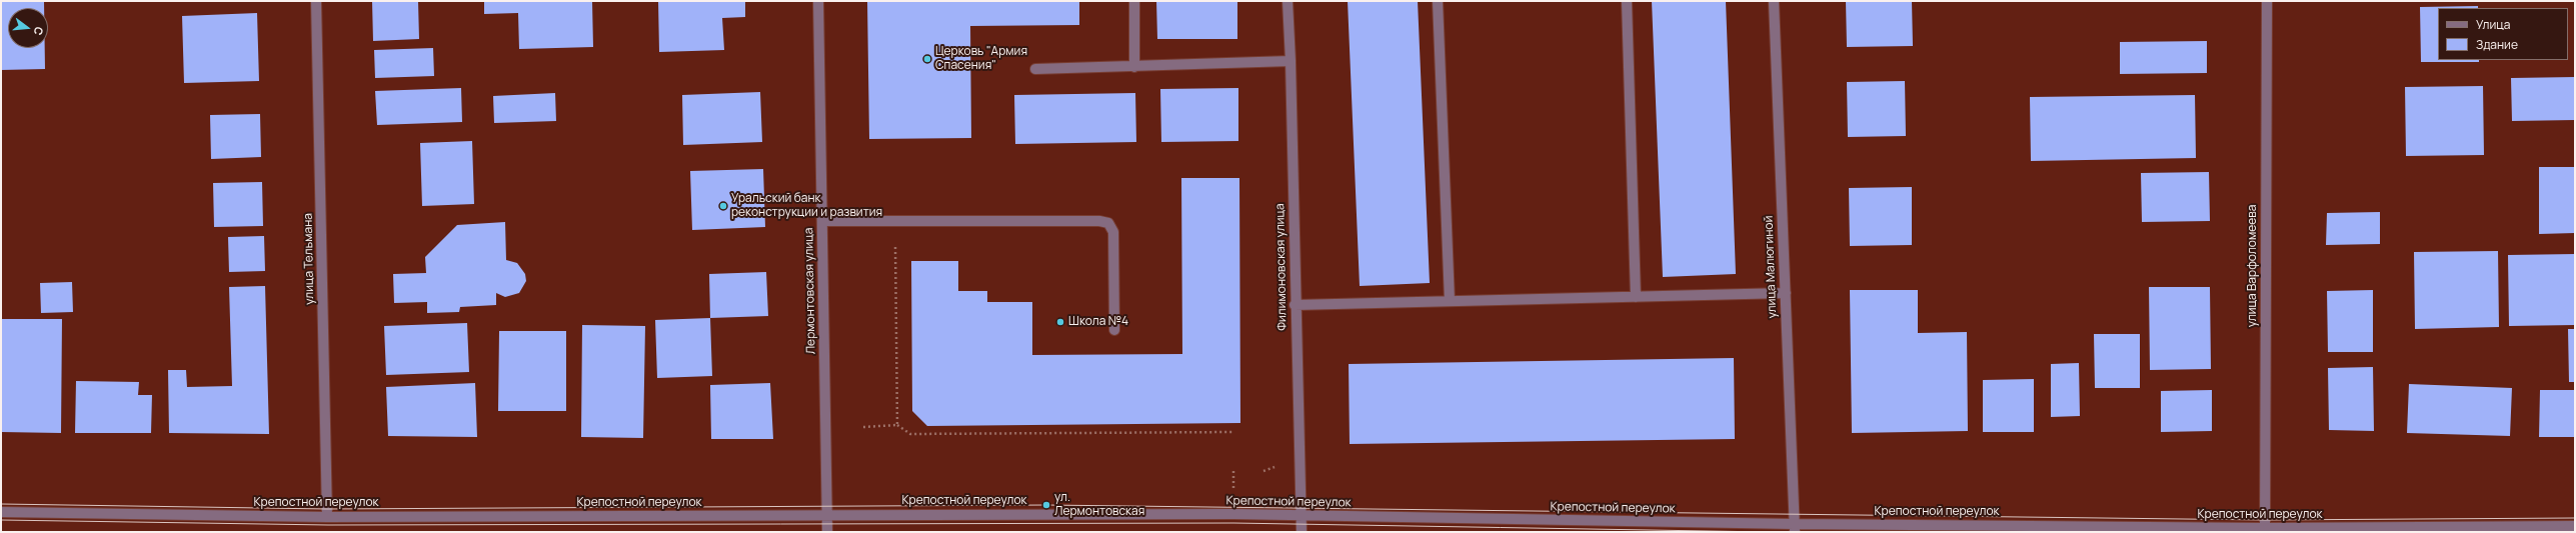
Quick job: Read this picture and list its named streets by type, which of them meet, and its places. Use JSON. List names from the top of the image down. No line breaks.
{"streets":{"street":["улица Тельмана","улица Варфоломеева","Филимоновская улица","улица Малюгиной","Лермонтовская улица","Крепостной переулок"]},"crossings":[["улица Тельмана","Крепостной переулок"],["улица Варфоломеева","Крепостной переулок"],["Филимоновская улица","Крепостной переулок"],["улица Малюгиной","Крепостной переулок"],["Лермонтовская улица","Крепостной переулок"]],"places":["Церковь \"Армия Спасения\"","Уральский банк реконструкции и развития","Школа №4","ул. Лермонтовская"],"legend":["Улица","Здание"],"north":"right"}
